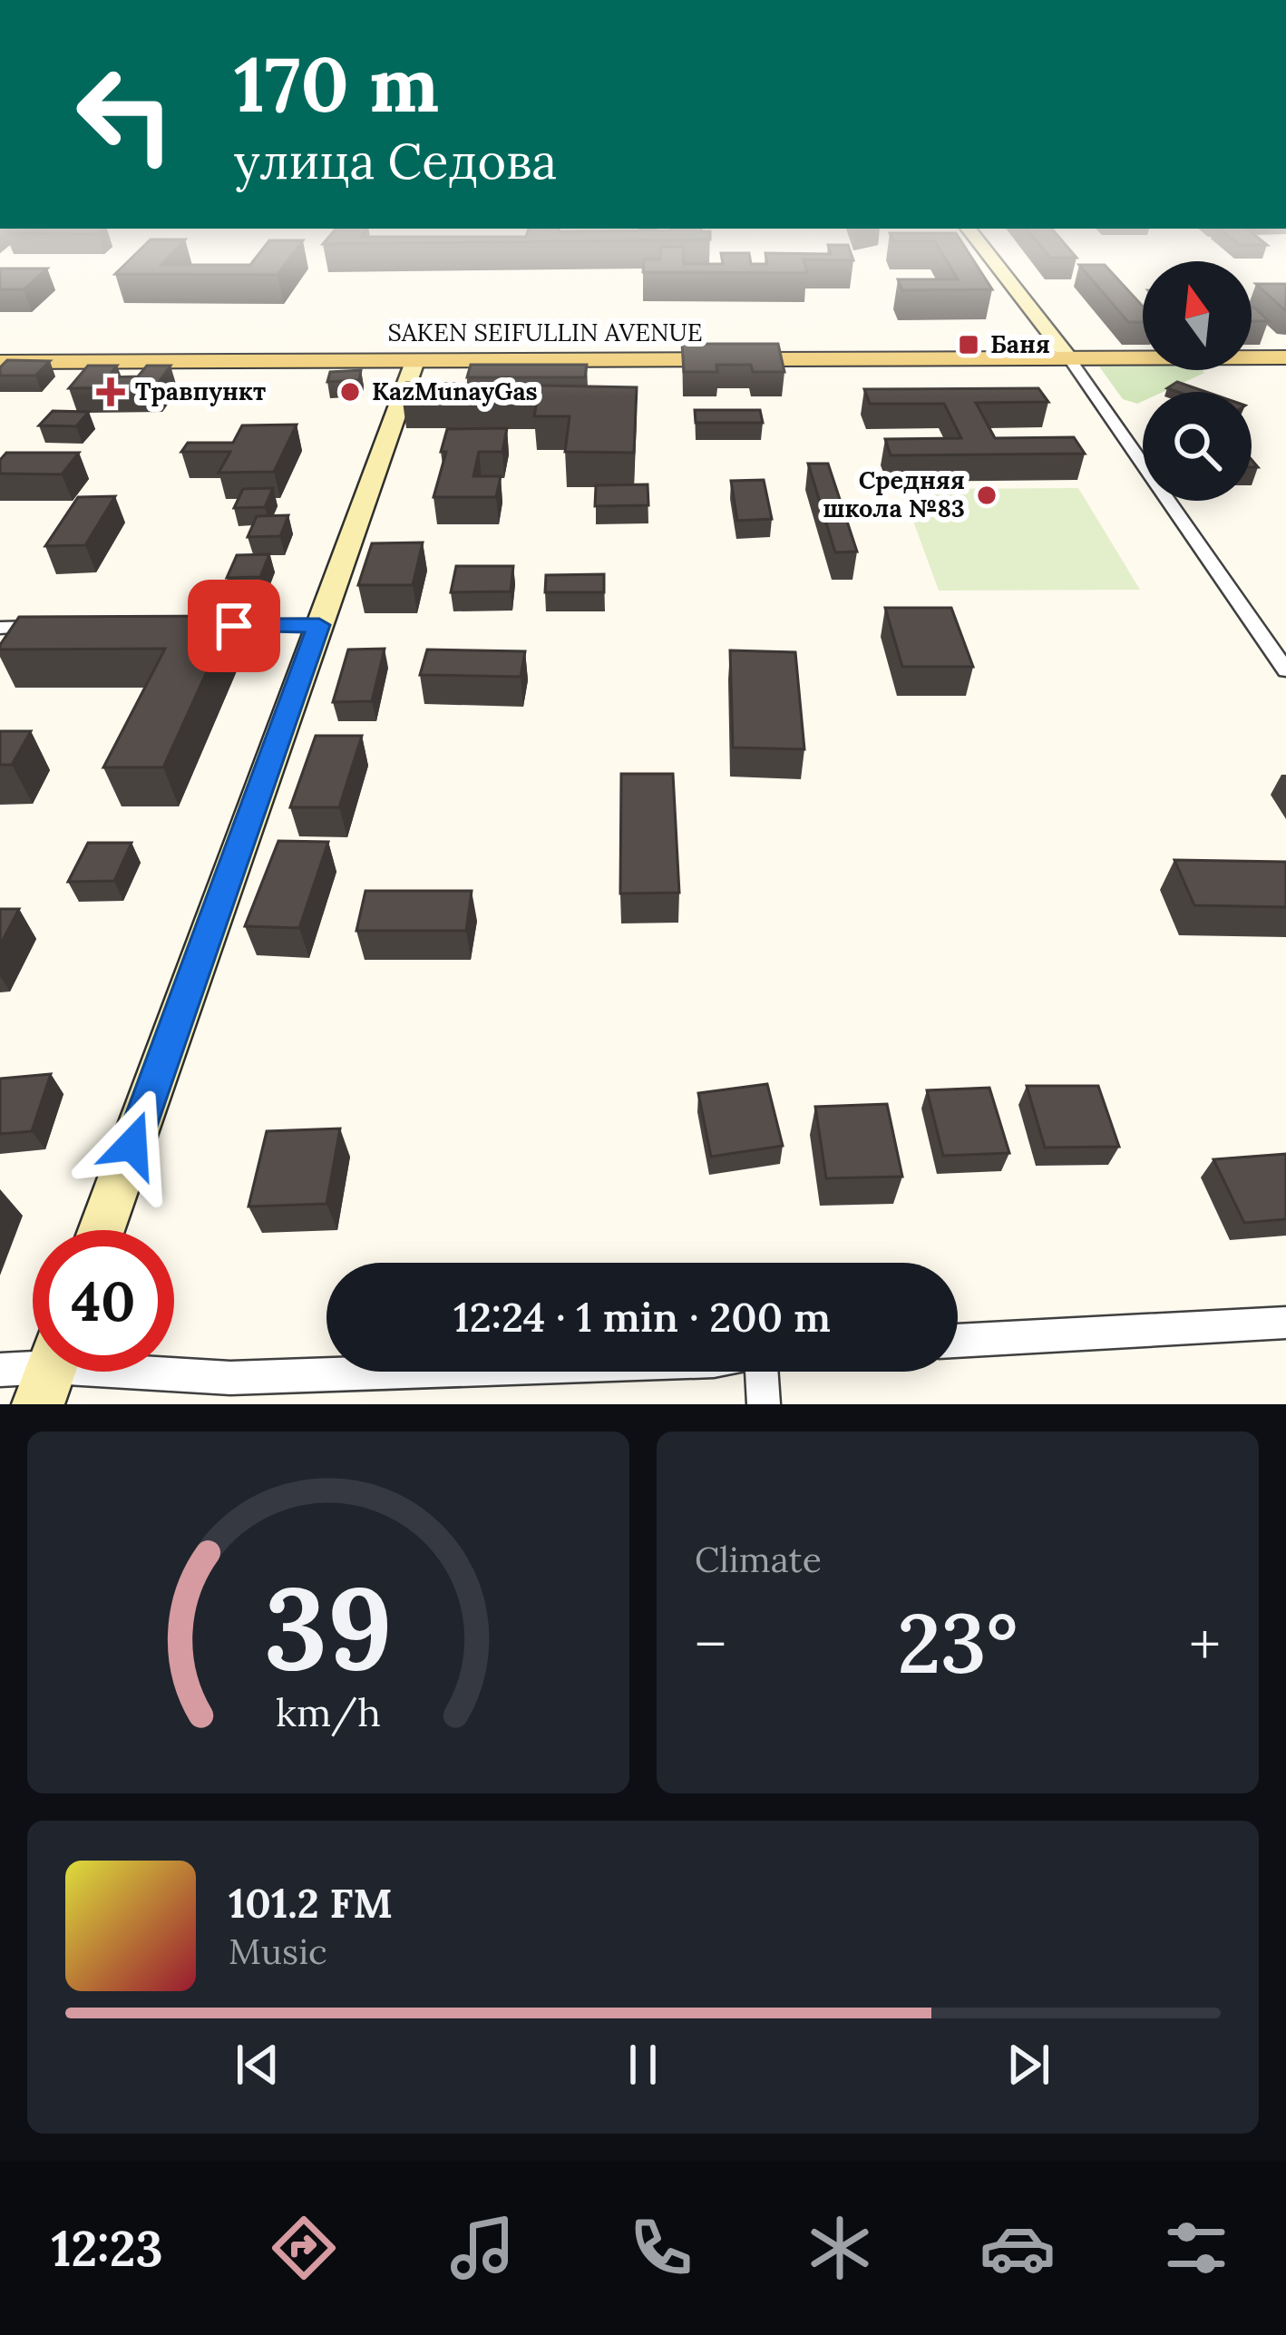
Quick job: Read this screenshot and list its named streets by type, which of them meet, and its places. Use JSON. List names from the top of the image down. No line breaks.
{"streets":{"main road":["SAKEN SEIFULLIN AVENUE"]},"places":{"transit":["Баня"],"health":["Травпункт"],"other":["KazMunayGas","Средняя школа №83"]},"north":"top","page":{"turn":["170 m","улица Седова"],"limit":"40","trip":"12:24 · 1 min · 200 m","tile":"Climate","heat":["−","23°","+"],"song":["101.2 FM","Music"],"tabs":"12:23","gauge":["39","km/h"]}}
